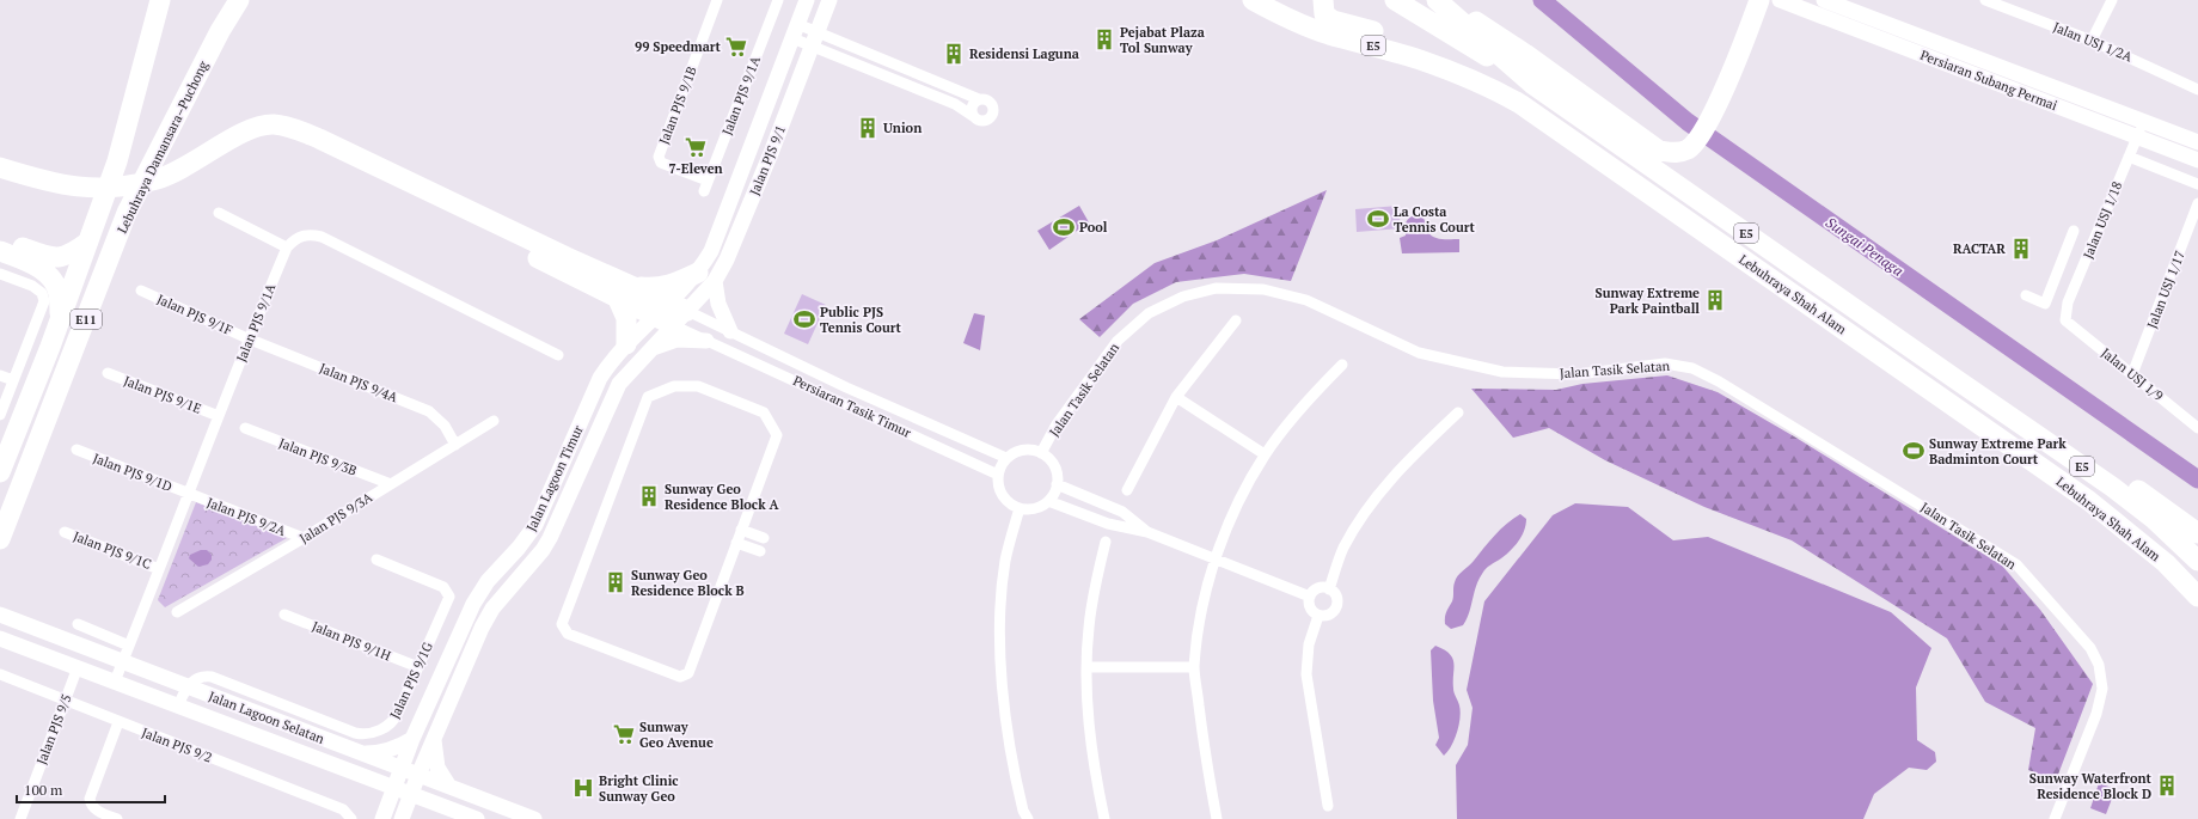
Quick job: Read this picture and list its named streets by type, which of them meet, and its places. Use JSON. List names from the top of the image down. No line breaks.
{"streets":{"highway":["E5","Lebuhraya Damansara–Puchong","Lebuhraya Shah Alam","E11"],"main road":["Persiaran Subang Permai","Jalan PJS 9/1","Jalan Lagoon Timur","Jalan Lagoon Selatan"],"street":["Jalan USJ 1/2A","Jalan PJS 9/1A","Jalan PJS 9/1B","Jalan USJ 1/18","Jalan USJ 1/17","Jalan PJS 9/1F","Jalan Tasik Selatan","Jalan USJ 1/9","Jalan PJS 9/4A","Jalan PJS 9/1E","Persiaran Tasik Timur","Jalan PJS 9/3B","Jalan PJS 9/1D","Jalan PJS 9/2A","Jalan PJS 9/3A","Jalan PJS 9/1C","Jalan PJS 9/1H","Jalan PJS 9/1G","Jalan PJS 9/5","Jalan PJS 9/2"]},"crossings":[["Persiaran Subang Permai","Jalan USJ 1/18"],["Jalan PJS 9/1A","Jalan PJS 9/1B"],["Jalan PJS 9/1A","Jalan PJS 9/1F"],["Jalan PJS 9/1A","Jalan PJS 9/4A"],["Jalan PJS 9/1A","Jalan PJS 9/1E"],["Jalan PJS 9/1A","Jalan PJS 9/1D"],["Jalan PJS 9/1A","Jalan PJS 9/2A"],["Jalan PJS 9/1A","Jalan PJS 9/1C"],["Jalan PJS 9/1A","Jalan Lagoon Selatan"],["Jalan PJS 9/1","Persiaran Tasik Timur"],["Jalan PJS 9/1","Jalan Lagoon Timur"],["Jalan USJ 1/18","Jalan USJ 1/9"],["Jalan USJ 1/17","Jalan USJ 1/9"],["Jalan PJS 9/1F","Jalan PJS 9/4A"],["Jalan Tasik Selatan","Persiaran Tasik Timur"],["Jalan PJS 9/4A","Jalan PJS 9/3A"],["Persiaran Tasik Timur","Jalan Lagoon Timur"],["Jalan PJS 9/3B","Jalan PJS 9/3A"],["Jalan PJS 9/1D","Jalan PJS 9/2A"],["Jalan Lagoon Timur","Jalan Lagoon Selatan"],["Jalan PJS 9/2A","Jalan PJS 9/3A"],["Jalan PJS 9/1H","Jalan PJS 9/1G"],["Jalan PJS 9/1G","Jalan Lagoon Selatan"],["Jalan Lagoon Selatan","Jalan PJS 9/5"],["Jalan PJS 9/5","Jalan PJS 9/2"]],"water":["Sungai Penaga"],"places":{"building":["Pejabat Plaza Tol Sunway","Residensi Laguna","Union","RACTAR","Sunway Extreme Park Paintball","Sunway Geo Residence Block A","Sunway Geo Residence Block B","Sunway Waterfront Residence Block D"],"supermarket":["99 Speedmart","7-Eleven","Sunway Geo Avenue"],"sports":["La Costa Tennis Court","Pool","Public PJS Tennis Court","Sunway Extreme Park Badminton Court"],"hospital":["Bright Clinic Sunway Geo"]},"scale_bar":"100 m"}
